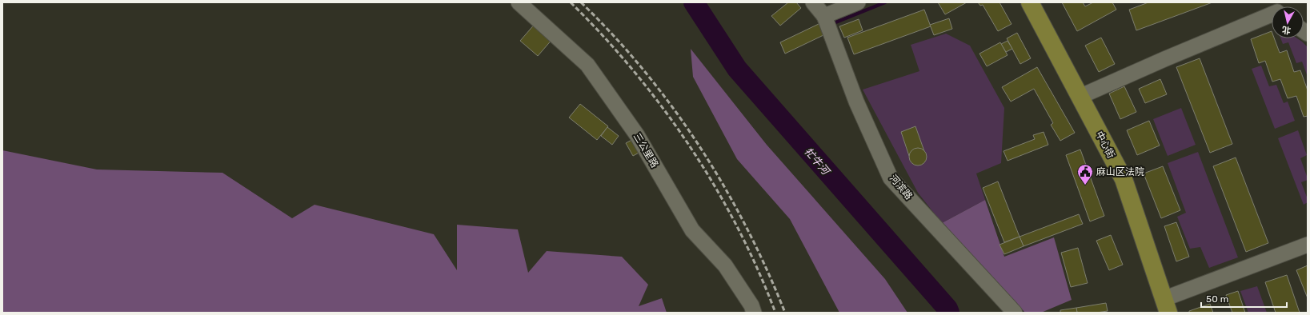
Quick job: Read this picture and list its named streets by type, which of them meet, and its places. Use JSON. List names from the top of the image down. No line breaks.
{"streets":{"main road":["中心街"],"street":["三公里路","河滨路"]},"water":["牤牛河"],"places":{"public building":["麻山区法院"]},"scale_bar":"50 m","north":"bottom"}
